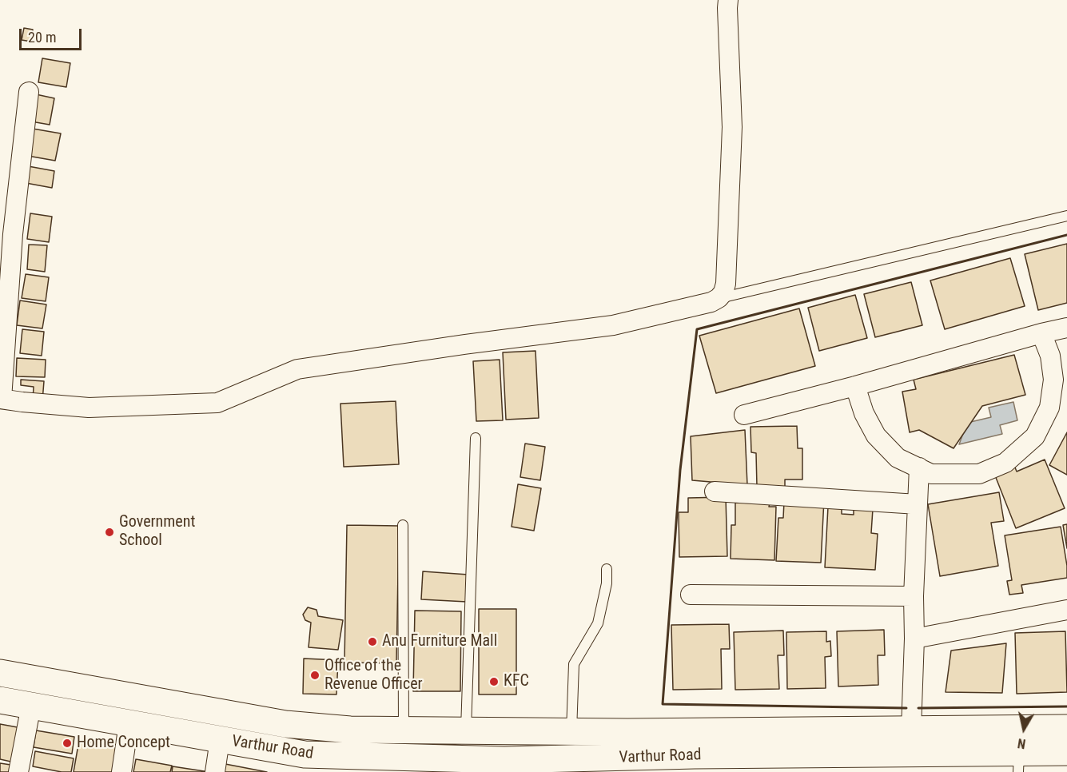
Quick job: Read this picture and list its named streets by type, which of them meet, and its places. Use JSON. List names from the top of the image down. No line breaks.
{"streets":{"main road":["Varthur Road"]},"places":["Government School","Anu Furniture Mall","Office of the Revenue Officer","KFC","Home Concept"],"scale_bar":"20 m","north":"bottom"}
